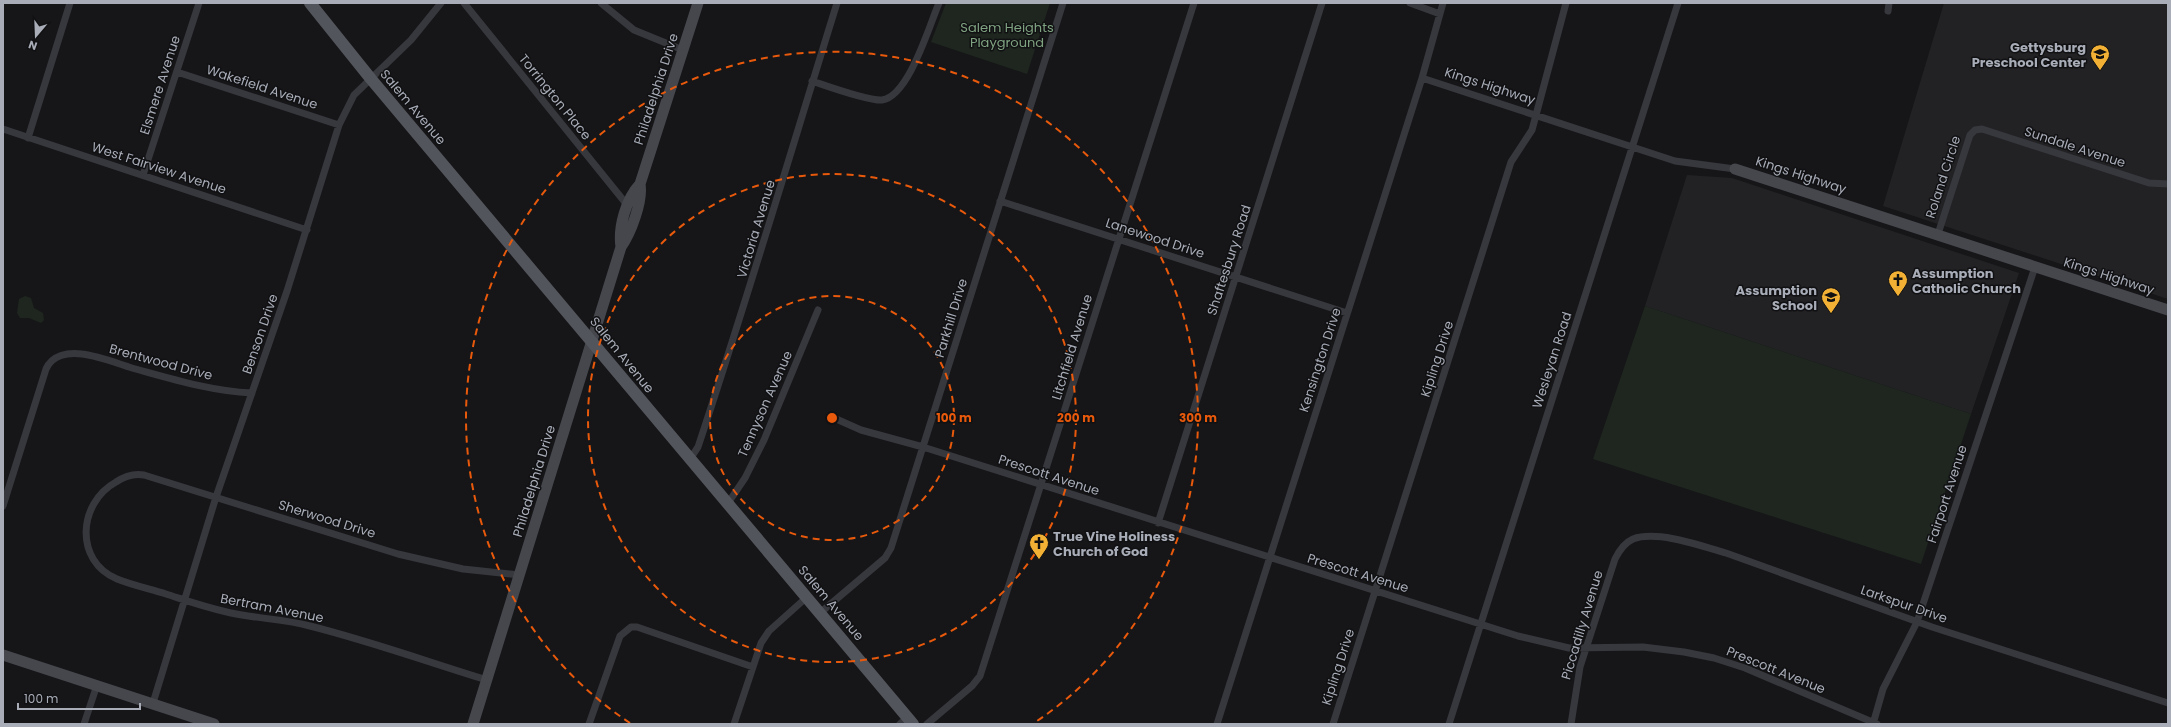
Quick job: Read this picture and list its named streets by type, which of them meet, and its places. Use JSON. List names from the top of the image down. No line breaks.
{"streets":{"main road":["Kings Highway","Philadelphia Drive","Salem Avenue"],"street":["Elsmere Avenue","Wakefield Avenue","Torrington Place","Sundale Avenue","West Fairview Avenue","Roland Circle","Victoria Avenue","Lanewood Drive","Shaftesbury Road","Parkhill Drive","Benson Drive","Litchfield Avenue","Kipling Drive","Kensington Drive","Wesleyan Road","Brentwood Drive","Tennyson Avenue","Prescott Avenue","Fairport Avenue","Sherwood Drive","Larkspur Drive","Bertram Avenue","Piccadilly Avenue"]},"crossings":[["Elsmere Avenue","Wakefield Avenue"],["Elsmere Avenue","West Fairview Avenue"],["Kings Highway","Roland Circle"],["Kings Highway","Kipling Drive"],["Kings Highway","Kensington Drive"],["Kings Highway","Wesleyan Road"],["Kings Highway","Fairport Avenue"],["Wakefield Avenue","Benson Drive"],["Philadelphia Drive","Torrington Place"],["Philadelphia Drive","Salem Avenue"],["Philadelphia Drive","Sherwood Drive"],["Philadelphia Drive","Bertram Avenue"],["Salem Avenue","Victoria Avenue"],["Salem Avenue","Parkhill Drive"],["Salem Avenue","Benson Drive"],["Salem Avenue","Tennyson Avenue"],["Sundale Avenue","Roland Circle"],["West Fairview Avenue","Benson Drive"],["Lanewood Drive","Shaftesbury Road"],["Lanewood Drive","Parkhill Drive"],["Lanewood Drive","Litchfield Avenue"],["Lanewood Drive","Kensington Drive"],["Shaftesbury Road","Prescott Avenue"],["Parkhill Drive","Prescott Avenue"],["Benson Drive","Brentwood Drive"],["Benson Drive","Sherwood Drive"],["Benson Drive","Bertram Avenue"],["Litchfield Avenue","Prescott Avenue"],["Kipling Drive","Prescott Avenue"],["Kensington Drive","Prescott Avenue"],["Wesleyan Road","Prescott Avenue"],["Prescott Avenue","Fairport Avenue"],["Prescott Avenue","Piccadilly Avenue"],["Fairport Avenue","Larkspur Drive"],["Sherwood Drive","Bertram Avenue"],["Larkspur Drive","Piccadilly Avenue"]],"parks":["Salem Heights Playground"],"places":{"school or university":["Gettysburg Preschool Center","Assumption School"],"church":["Assumption Catholic Church","True Vine Holiness Church of God"]},"scale_bar":"100 m","north":"bottom","rings":["100 m","200 m","300 m"]}
